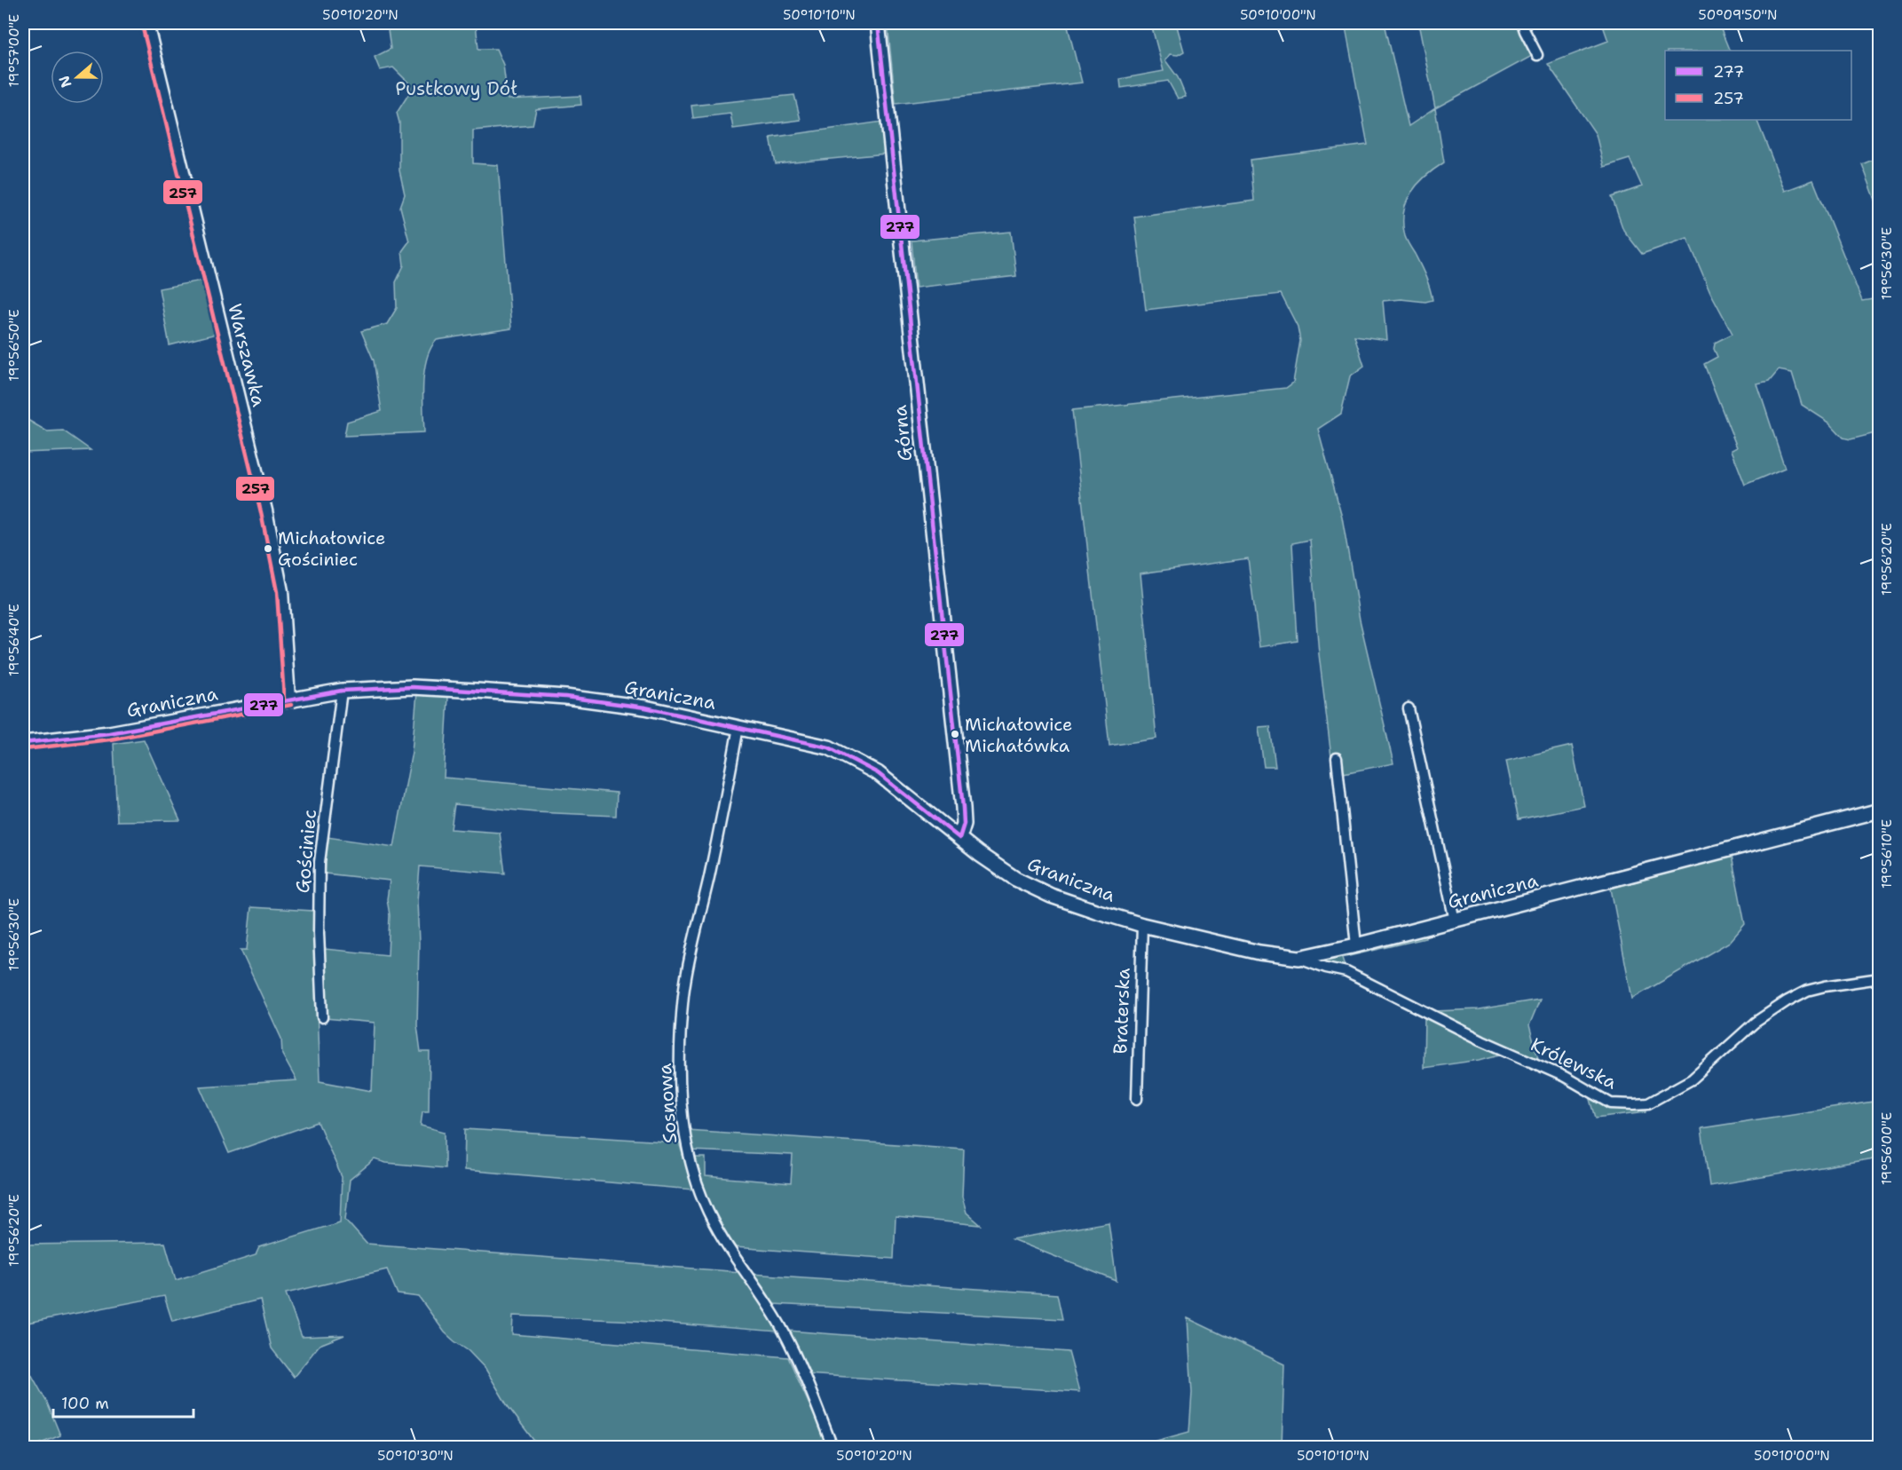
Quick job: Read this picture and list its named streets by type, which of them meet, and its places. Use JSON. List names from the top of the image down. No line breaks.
{"streets":{"street":["Warszawka","Górna","Graniczna","Gościniec","Braterska","Królewska","Sosnowa"]},"crossings":[["Warszawka","Graniczna"],["Górna","Graniczna"],["Graniczna","Gościniec"],["Graniczna","Braterska"],["Graniczna","Królewska"],["Graniczna","Sosnowa"]],"parks":["Pustkowy Dół"],"places":["Michałowice Gościniec","Michałowice Michałówka"],"lines":["transit line 277","transit line 257"],"legend":["277","257"],"scale_bar":"100 m","north":"left","coordinates":["50°10'20\"N","50°10'10\"N","50°10'00\"N","50°09'50\"N","19°57'00\"E","19°56'30\"E","19°56'50\"E","19°56'20\"E","19°56'40\"E","19°56'10\"E","19°56'00\"E","50°10'30\"N"]}
